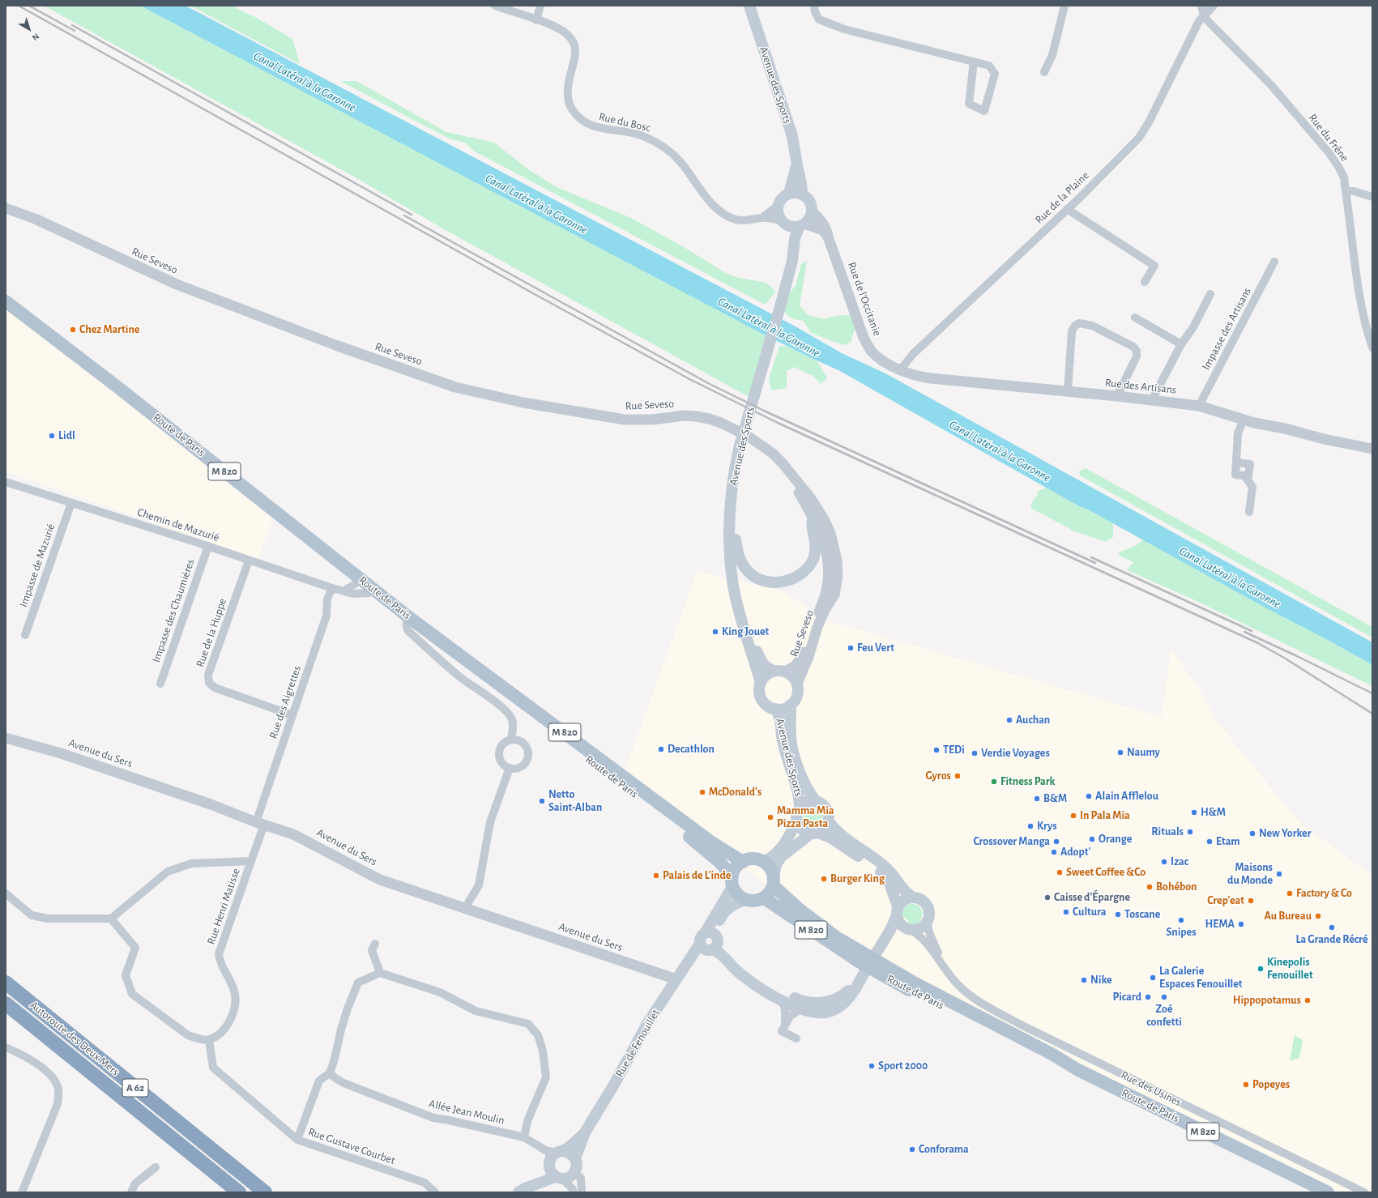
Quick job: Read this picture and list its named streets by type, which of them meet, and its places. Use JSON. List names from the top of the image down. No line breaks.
{"streets":{"highway":["Autoroute des Deux Mers","A 62"],"main road":["Avenue des Sports","Route de Paris","M 820","Rue de Fenouillet"],"street":["Rue du Bosc","Rue du Frêne","Rue de la Plaine","Rue Seveso","Rue de l'Occitanie","Impasse des Artisans","Rue des Artisans","Chemin de Mazurié","Impasse de Mazurié","Impasse des Chaumières","Rue de la Huppe","Rue des Aigrettes","Avenue du Sers","Rue Henri Matisse","Rue des Usines","Allée Jean Moulin","Rue Gustave Courbet"]},"crossings":[["Avenue des Sports","Rue du Bosc"],["Avenue des Sports","Rue Seveso"],["Avenue des Sports","Rue de l'Occitanie"],["Rue du Bosc","Rue de l'Occitanie"],["Rue du Frêne","Rue de la Plaine"],["Rue de la Plaine","Rue de l'Occitanie"],["Rue de la Plaine","Rue des Artisans"],["Rue de l'Occitanie","Rue des Artisans"],["Impasse des Artisans","Rue des Artisans"],["Route de Paris","Chemin de Mazurié"],["Chemin de Mazurié","Impasse de Mazurié"],["Chemin de Mazurié","Impasse des Chaumières"],["Chemin de Mazurié","Rue de la Huppe"],["Chemin de Mazurié","Rue des Aigrettes"],["Rue de la Huppe","Rue des Aigrettes"],["Rue des Aigrettes","Avenue du Sers"],["Rue des Aigrettes","Rue Henri Matisse"],["Avenue du Sers","Rue de Fenouillet"],["Rue Henri Matisse","Rue Gustave Courbet"],["Rue de Fenouillet","Allée Jean Moulin"]],"water":["Canal Latéral à la Garonne"],"places":["Chez Martine","Lidl","King Jouet","Feu Vert","Auchan","Decathlon","TEDi","Naumy","Verdie Voyages","Gyros","Fitness Park","McDonald's","Alain Afflelou","B&M","Netto Saint-Alban","H&M","In Pala Mia","Mamma Mia Pizza Pasta","Krys","Rituals","New Yorker","Orange","Crossover Manga","Etam","Adopt'","Izac","Sweet Coffee &Co","Maisons du Monde","Palais de L'inde","Burger King","Bohébon","Factory & Co","Caisse d'Épargne","Crep'eat","Cultura","Toscane","Au Bureau","Snipes","HEMA","La Grande Récré","Kinepolis Fenouillet","La Galerie Espaces Fenouillet","Nike","Picard","Zoé confetti","Hippopotamus","Sport 2000","Popeyes","Conforama"],"north":"bottom right"}
